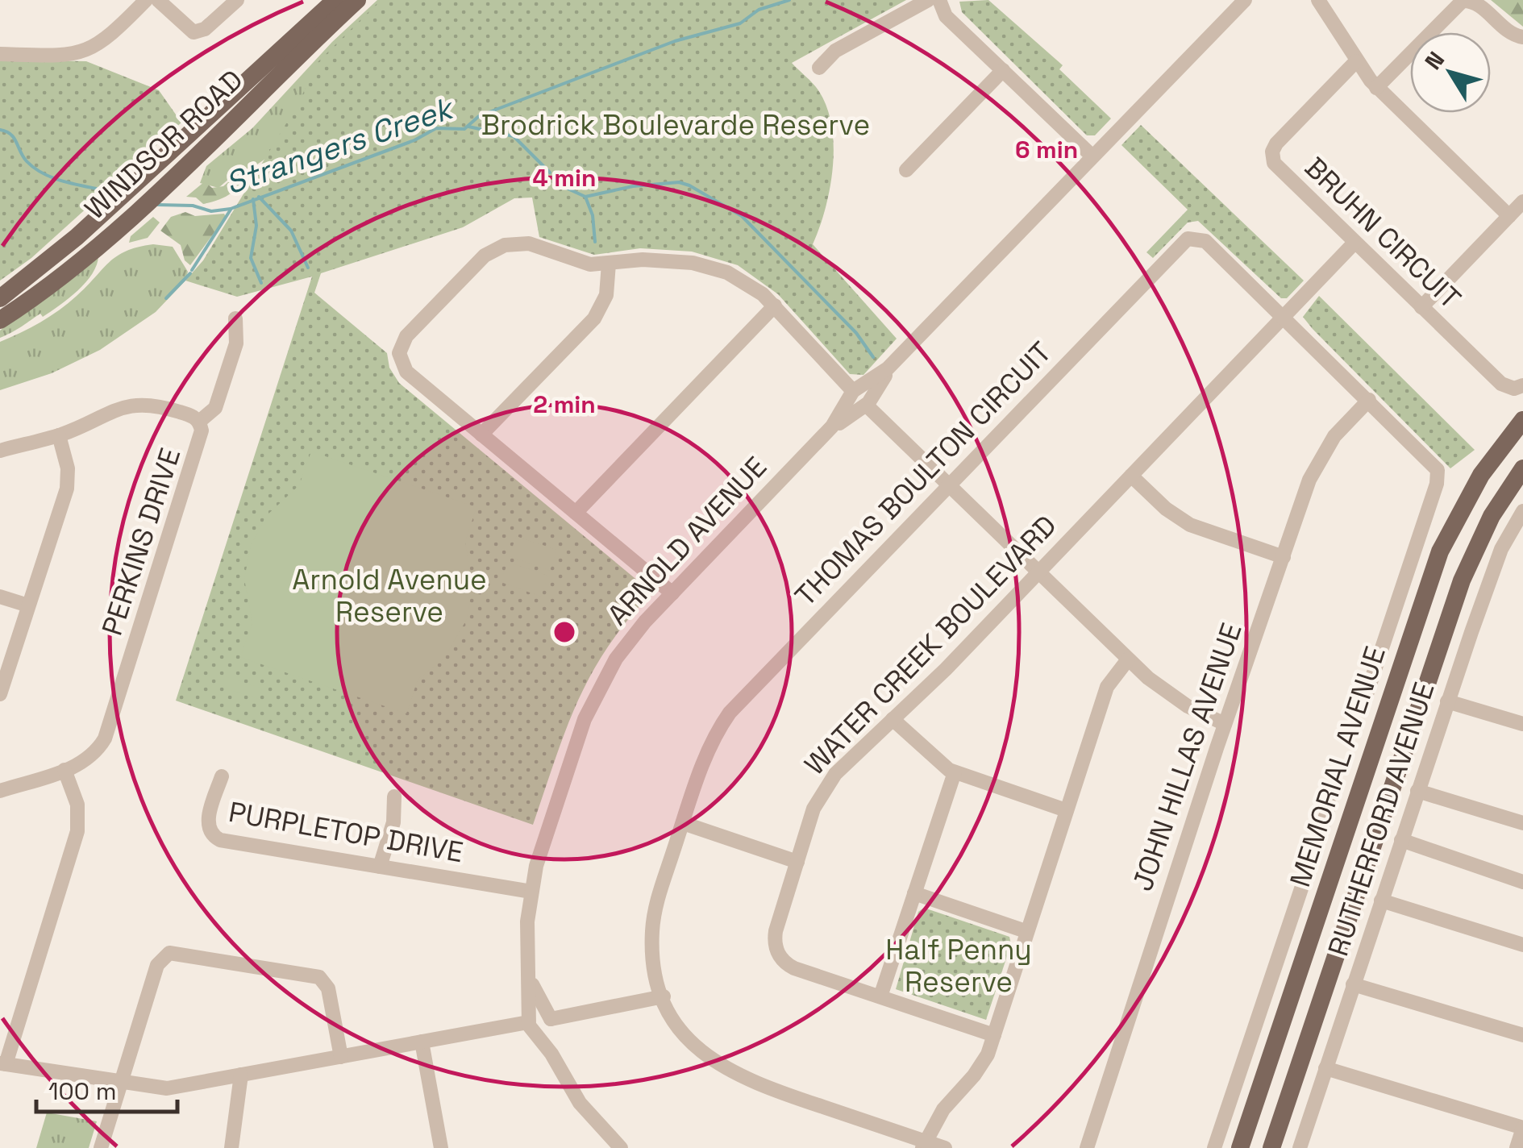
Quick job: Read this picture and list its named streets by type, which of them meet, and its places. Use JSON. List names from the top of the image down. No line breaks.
{"streets":{"main road":["WINDSOR ROAD","MEMORIAL AVENUE"],"street":["BRUHN CIRCUIT","THOMAS BOULTON CIRCUIT","ARNOLD AVENUE","PERKINS DRIVE","WATER CREEK BOULEVARD","JOHN HILLAS AVENUE","RUTHERFORD AVENUE","PURPLETOP DRIVE"]},"crossings":[["BRUHN CIRCUIT","WATER CREEK BOULEVARD"],["THOMAS BOULTON CIRCUIT","WATER CREEK BOULEVARD"],["THOMAS BOULTON CIRCUIT","JOHN HILLAS AVENUE"],["ARNOLD AVENUE","PURPLETOP DRIVE"]],"water":["Strangers Creek"],"parks":["Brodrick Boulevarde Reserve","Arnold Avenue Reserve","Half Penny Reserve"],"scale_bar":"100 m","north":"top left","rings":["6 min","4 min","2 min"]}
